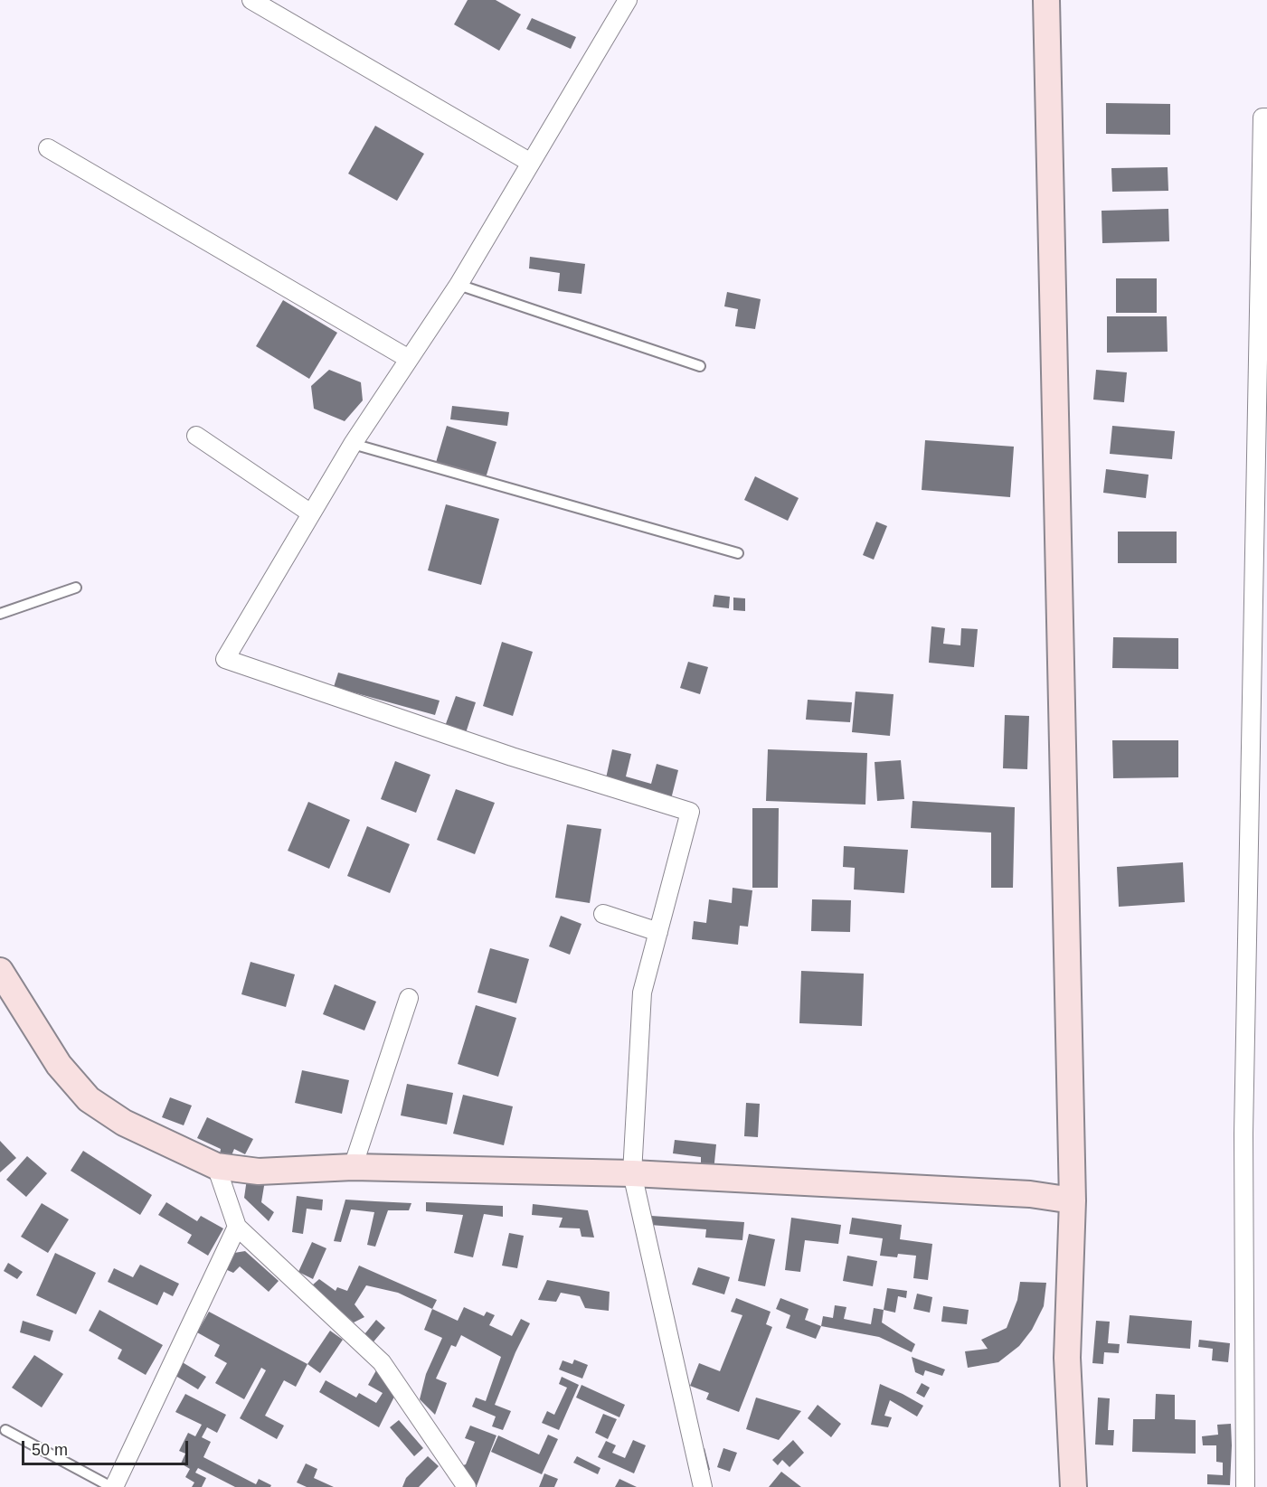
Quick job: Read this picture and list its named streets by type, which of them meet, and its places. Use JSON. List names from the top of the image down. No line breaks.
{"scale_bar":"50 m"}
